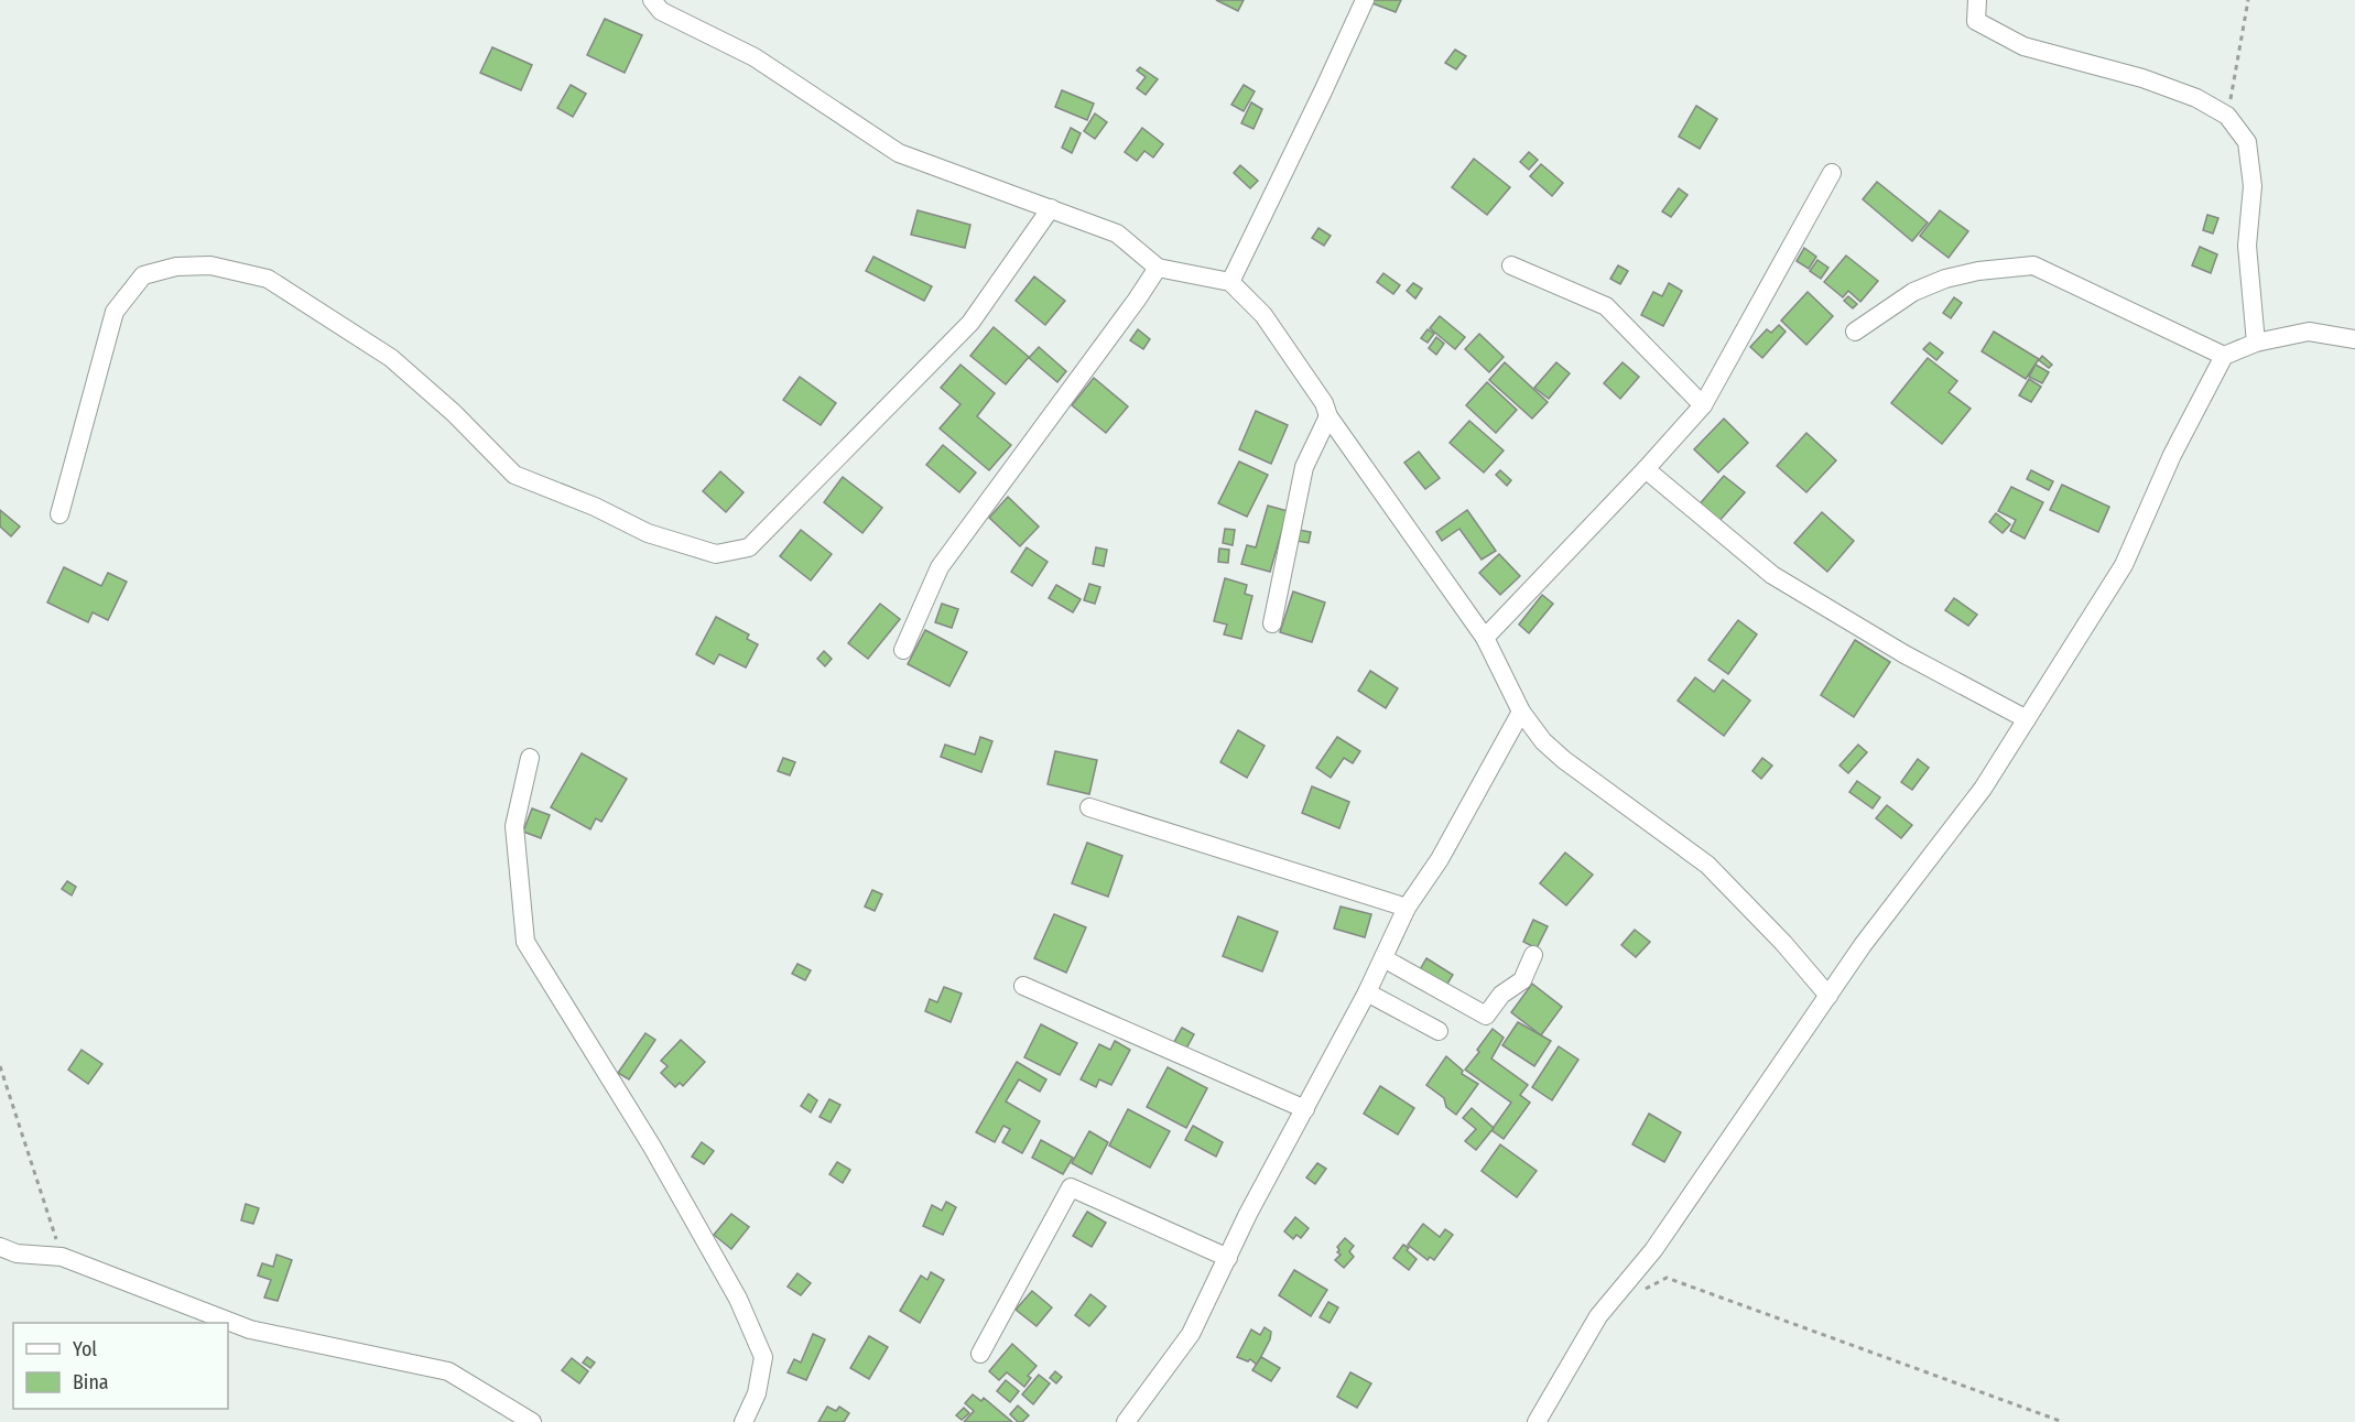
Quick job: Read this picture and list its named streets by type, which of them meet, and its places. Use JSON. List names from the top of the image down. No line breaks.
{"legend":["Yol","Bina"]}
